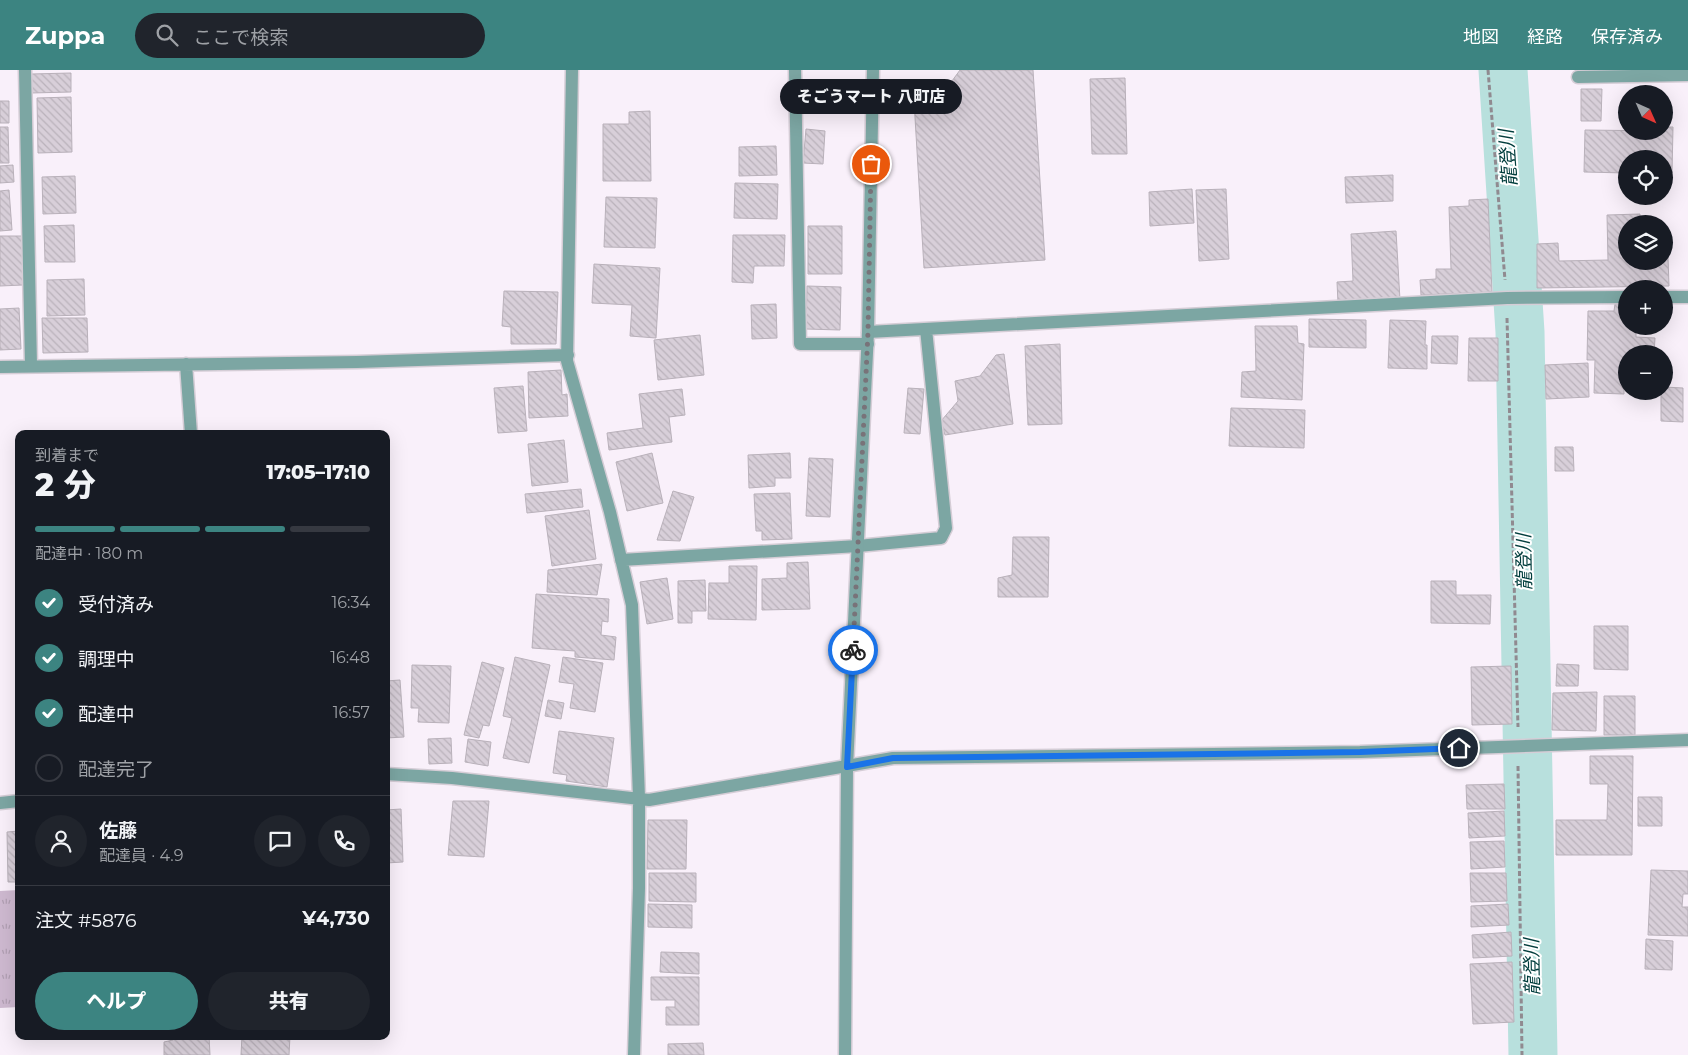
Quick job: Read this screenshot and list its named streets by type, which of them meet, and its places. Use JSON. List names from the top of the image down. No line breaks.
{"water":["龍登川"],"places":["そごうマート 八町店"],"north":"bottom right","page":{"header":"Zuppa","search":"ここで検索","nav":["地図","経路","保存済み"],"bubble":"そごうマート 八町店","map_buttons":["+","−"],"heading":["2 分","到着まで","17:05–17:10"],"panel":["佐藤","配達員 · 4.9","注文 #5876","¥4,730"],"bar":"配達中 · 180 m","list":[["受付済み","16:34"],["調理中","16:48"],["配達中","16:57"],"配達完了"],"buttons":["ヘルプ","共有"]}}
